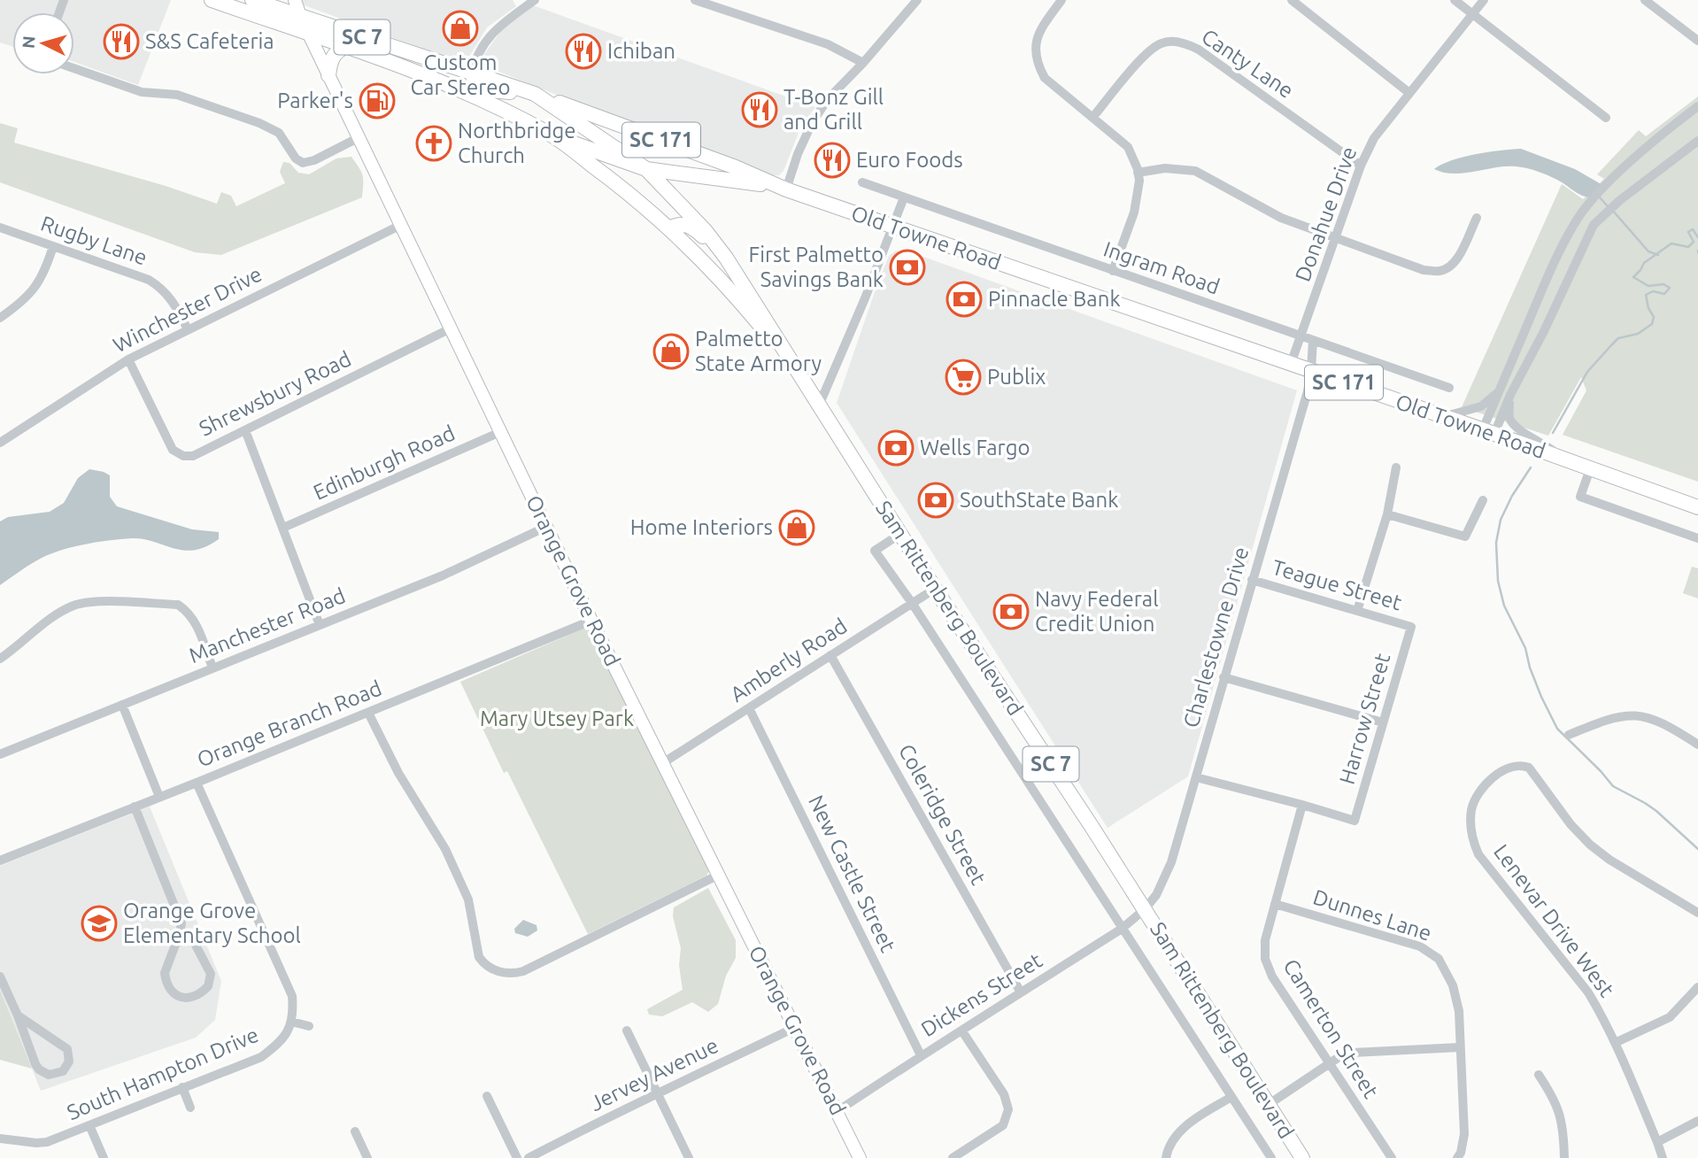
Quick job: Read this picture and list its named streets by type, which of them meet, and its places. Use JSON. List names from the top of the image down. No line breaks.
{"streets":{"main road":["SC 7","SC 171","Old Towne Road","Sam Rittenberg Boulevard"],"street":["Canty Lane","Donahue Drive","Rugby Lane","Ingram Road","Winchester Drive","Shrewsbury Road","Edinburgh Road","Orange Grove Road","Teague Street","Manchester Road","Charlestowne Drive","Amberly Road","Harrow Street","Orange Branch Road","Coleridge Street","New Castle Street","Dunnes Lane","Lenevar Drive West","Dickens Street","Camerton Street","South Hampton Drive","Jervey Avenue"]},"crossings":[["Canty Lane","Donahue Drive"],["Donahue Drive","Old Towne Road"],["Donahue Drive","Ingram Road"],["Old Towne Road","Sam Rittenberg Boulevard"],["Old Towne Road","Charlestowne Drive"],["Rugby Lane","Winchester Drive"],["Ingram Road","Charlestowne Drive"],["Winchester Drive","Shrewsbury Road"],["Winchester Drive","Orange Grove Road"],["Shrewsbury Road","Orange Grove Road"],["Edinburgh Road","Orange Grove Road"],["Orange Grove Road","Sam Rittenberg Boulevard"],["Orange Grove Road","Manchester Road"],["Orange Grove Road","Amberly Road"],["Orange Grove Road","Orange Branch Road"],["Orange Grove Road","Dickens Street"],["Orange Grove Road","Jervey Avenue"],["Teague Street","Charlestowne Drive"],["Teague Street","Harrow Street"],["Sam Rittenberg Boulevard","Charlestowne Drive"],["Sam Rittenberg Boulevard","Amberly Road"],["Sam Rittenberg Boulevard","Dickens Street"],["Charlestowne Drive","Dickens Street"],["Amberly Road","Coleridge Street"],["Amberly Road","New Castle Street"],["Harrow Street","Camerton Street"],["Coleridge Street","Dickens Street"],["New Castle Street","Dickens Street"],["Dunnes Lane","Camerton Street"]],"parks":["Mary Utsey Park"],"places":{"shop":["Custom Car Stereo","Palmetto State Armory","Home Interiors"],"restaurant":["S&S Cafeteria","Ichiban","T-Bonz Gill and Grill","Euro Foods"],"fuel station":["Parker's"],"church":["Northbridge Church"],"bank":["First Palmetto Savings Bank","Pinnacle Bank","Wells Fargo","SouthState Bank","Navy Federal Credit Union"],"supermarket":["Publix"],"school or university":["Orange Grove Elementary School"]},"north":"left"}
